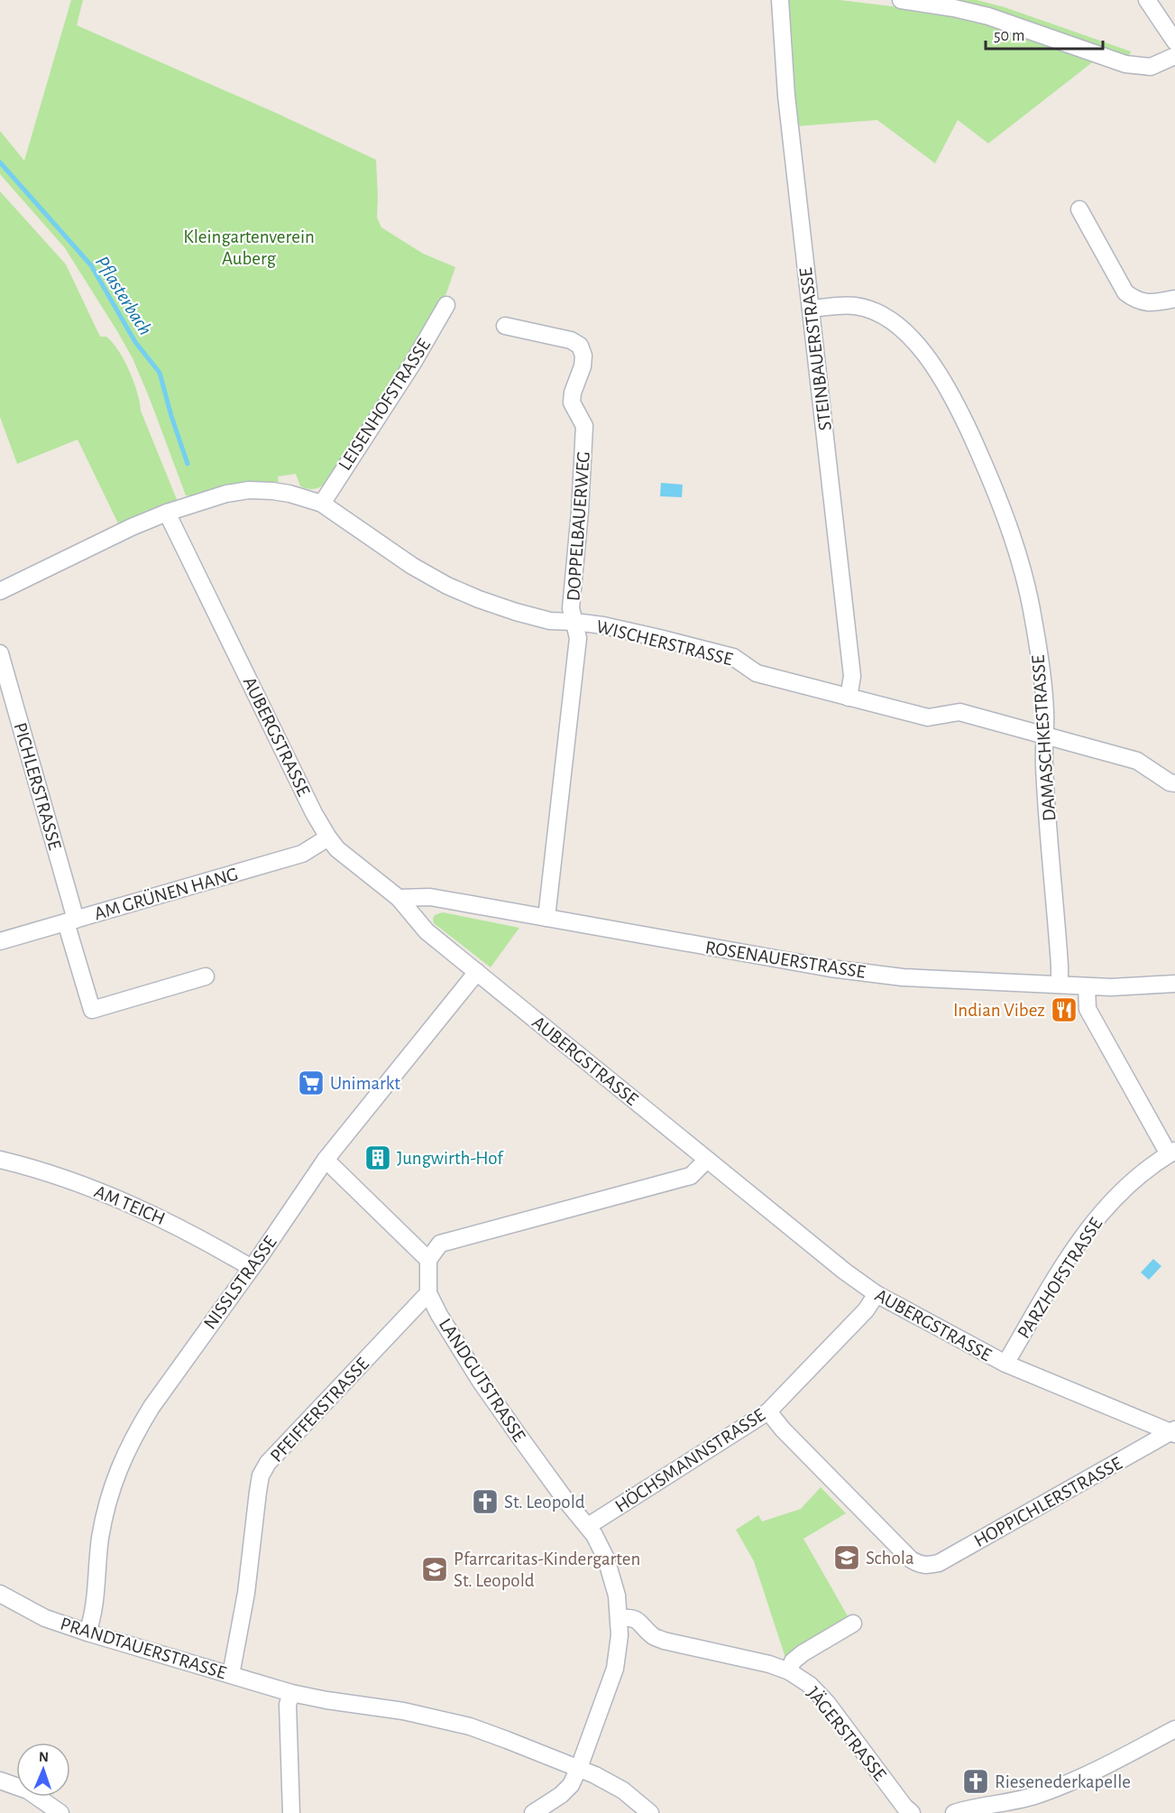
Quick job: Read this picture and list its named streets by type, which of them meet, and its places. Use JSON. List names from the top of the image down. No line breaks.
{"streets":{"street":["STEINBAUERSTRASSE","LEISENHOFSTRASSE","DOPPELBAUERWEG","WISCHERSTRASSE","AUBERGSTRASSE","DAMASCHKESTRASSE","PICHLERSTRASSE","AM GRÜNEN HANG","ROSENAUERSTRASSE","AM TEICH","PARZHOFSTRASSE","NISSLSTRASSE","LANDGUTSTRASSE","PFEIFFERSTRASSE","HÖCHSMANNSTRASSE","HOPPICHLERSTRASSE","PRANDTAUERSTRASSE","JÄGERSTRASSE"]},"crossings":[["STEINBAUERSTRASSE","WISCHERSTRASSE"],["STEINBAUERSTRASSE","DAMASCHKESTRASSE"],["LEISENHOFSTRASSE","WISCHERSTRASSE"],["DOPPELBAUERWEG","WISCHERSTRASSE"],["DOPPELBAUERWEG","ROSENAUERSTRASSE"],["WISCHERSTRASSE","AUBERGSTRASSE"],["WISCHERSTRASSE","DAMASCHKESTRASSE"],["AUBERGSTRASSE","AM GRÜNEN HANG"],["AUBERGSTRASSE","ROSENAUERSTRASSE"],["AUBERGSTRASSE","PARZHOFSTRASSE"],["AUBERGSTRASSE","NISSLSTRASSE"],["AUBERGSTRASSE","HÖCHSMANNSTRASSE"],["AUBERGSTRASSE","HOPPICHLERSTRASSE"],["DAMASCHKESTRASSE","ROSENAUERSTRASSE"],["PICHLERSTRASSE","AM GRÜNEN HANG"],["ROSENAUERSTRASSE","PARZHOFSTRASSE"],["AM TEICH","NISSLSTRASSE"],["NISSLSTRASSE","PRANDTAUERSTRASSE"],["LANDGUTSTRASSE","PFEIFFERSTRASSE"],["LANDGUTSTRASSE","HÖCHSMANNSTRASSE"],["LANDGUTSTRASSE","PRANDTAUERSTRASSE"],["PFEIFFERSTRASSE","PRANDTAUERSTRASSE"],["HÖCHSMANNSTRASSE","HOPPICHLERSTRASSE"]],"water":["Pflasterbach"],"parks":["Kleingartenverein Auberg"],"places":{"restaurant":["Indian Vibez"],"supermarket":["Unimarkt"],"building":["Jungwirth-Hof"],"church":["St. Leopold","Riesenederkapelle"],"school or university":["Schola","Pfarrcaritas-Kindergarten St. Leopold"]},"scale_bar":"50 m","north":"top"}
